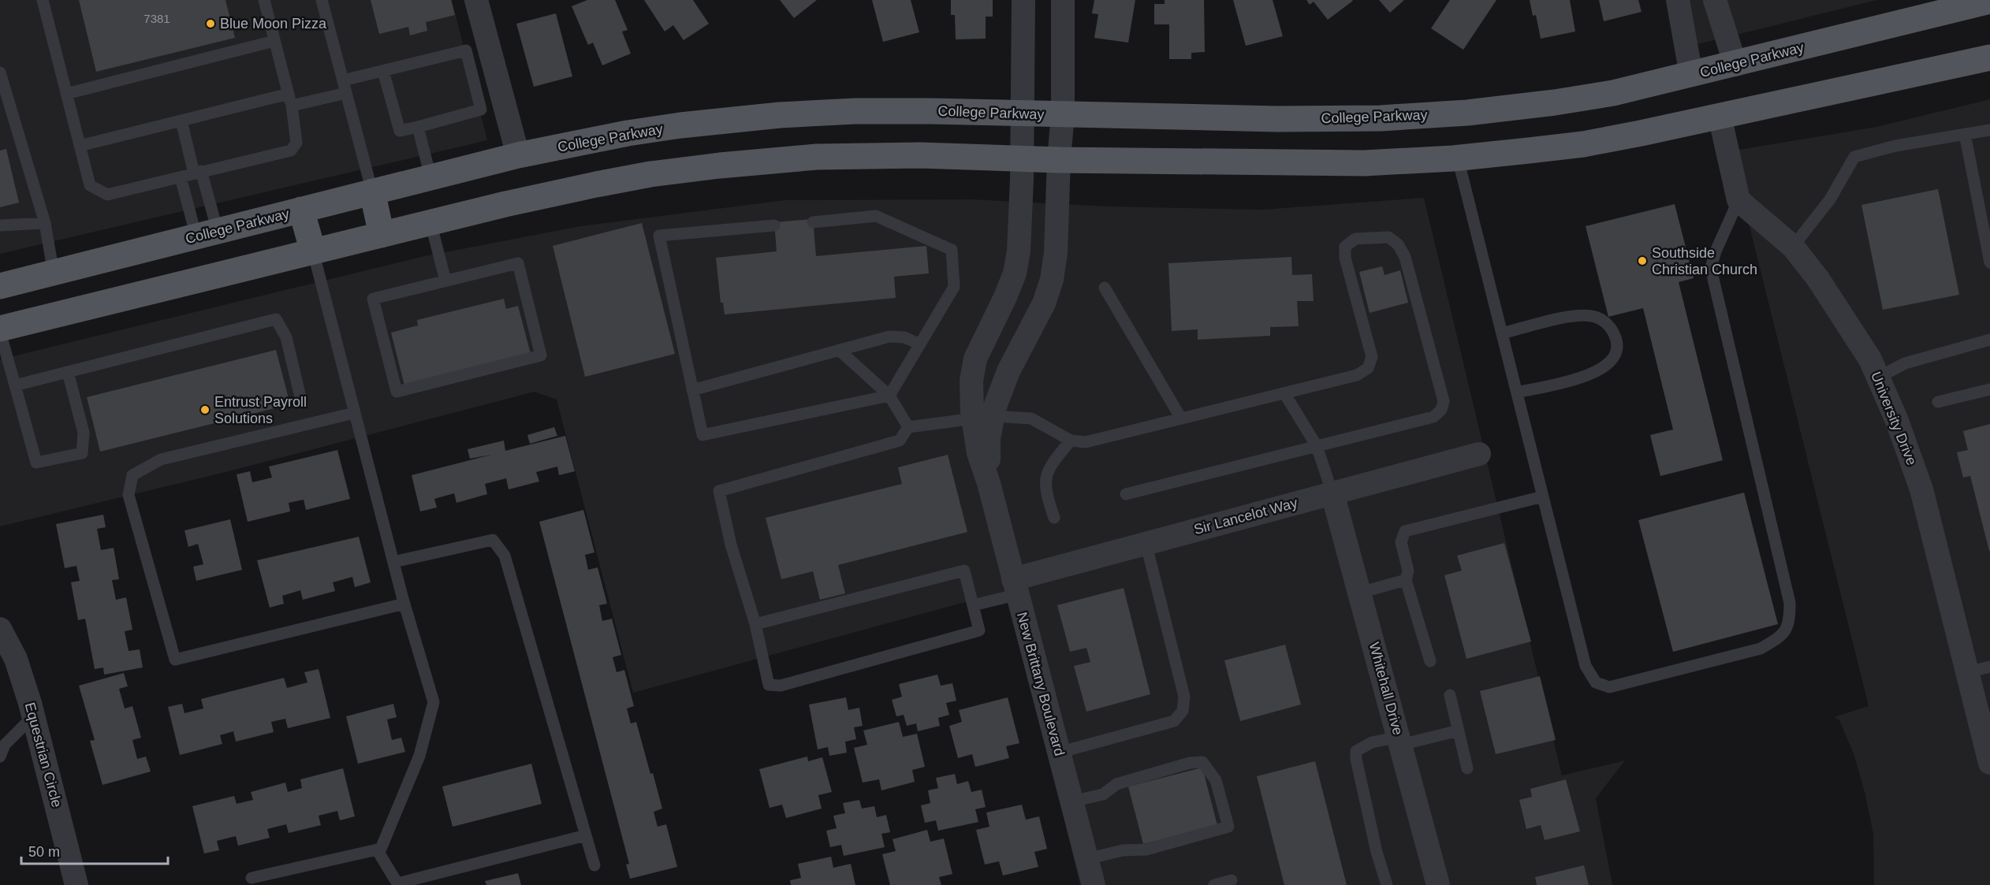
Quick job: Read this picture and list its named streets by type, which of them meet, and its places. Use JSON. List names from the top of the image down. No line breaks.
{"streets":{"main road":["College Parkway"],"street":["University Drive","Sir Lancelot Way","New Brittany Boulevard","Whitehall Drive","Equestrian Circle"]},"crossings":[["College Parkway","New Brittany Boulevard"],["Sir Lancelot Way","New Brittany Boulevard"],["Sir Lancelot Way","Whitehall Drive"]],"places":["Blue Moon Pizza","Southside Christian Church","Entrust Payroll Solutions"],"house_numbers":["7381"],"scale_bar":"50 m"}
